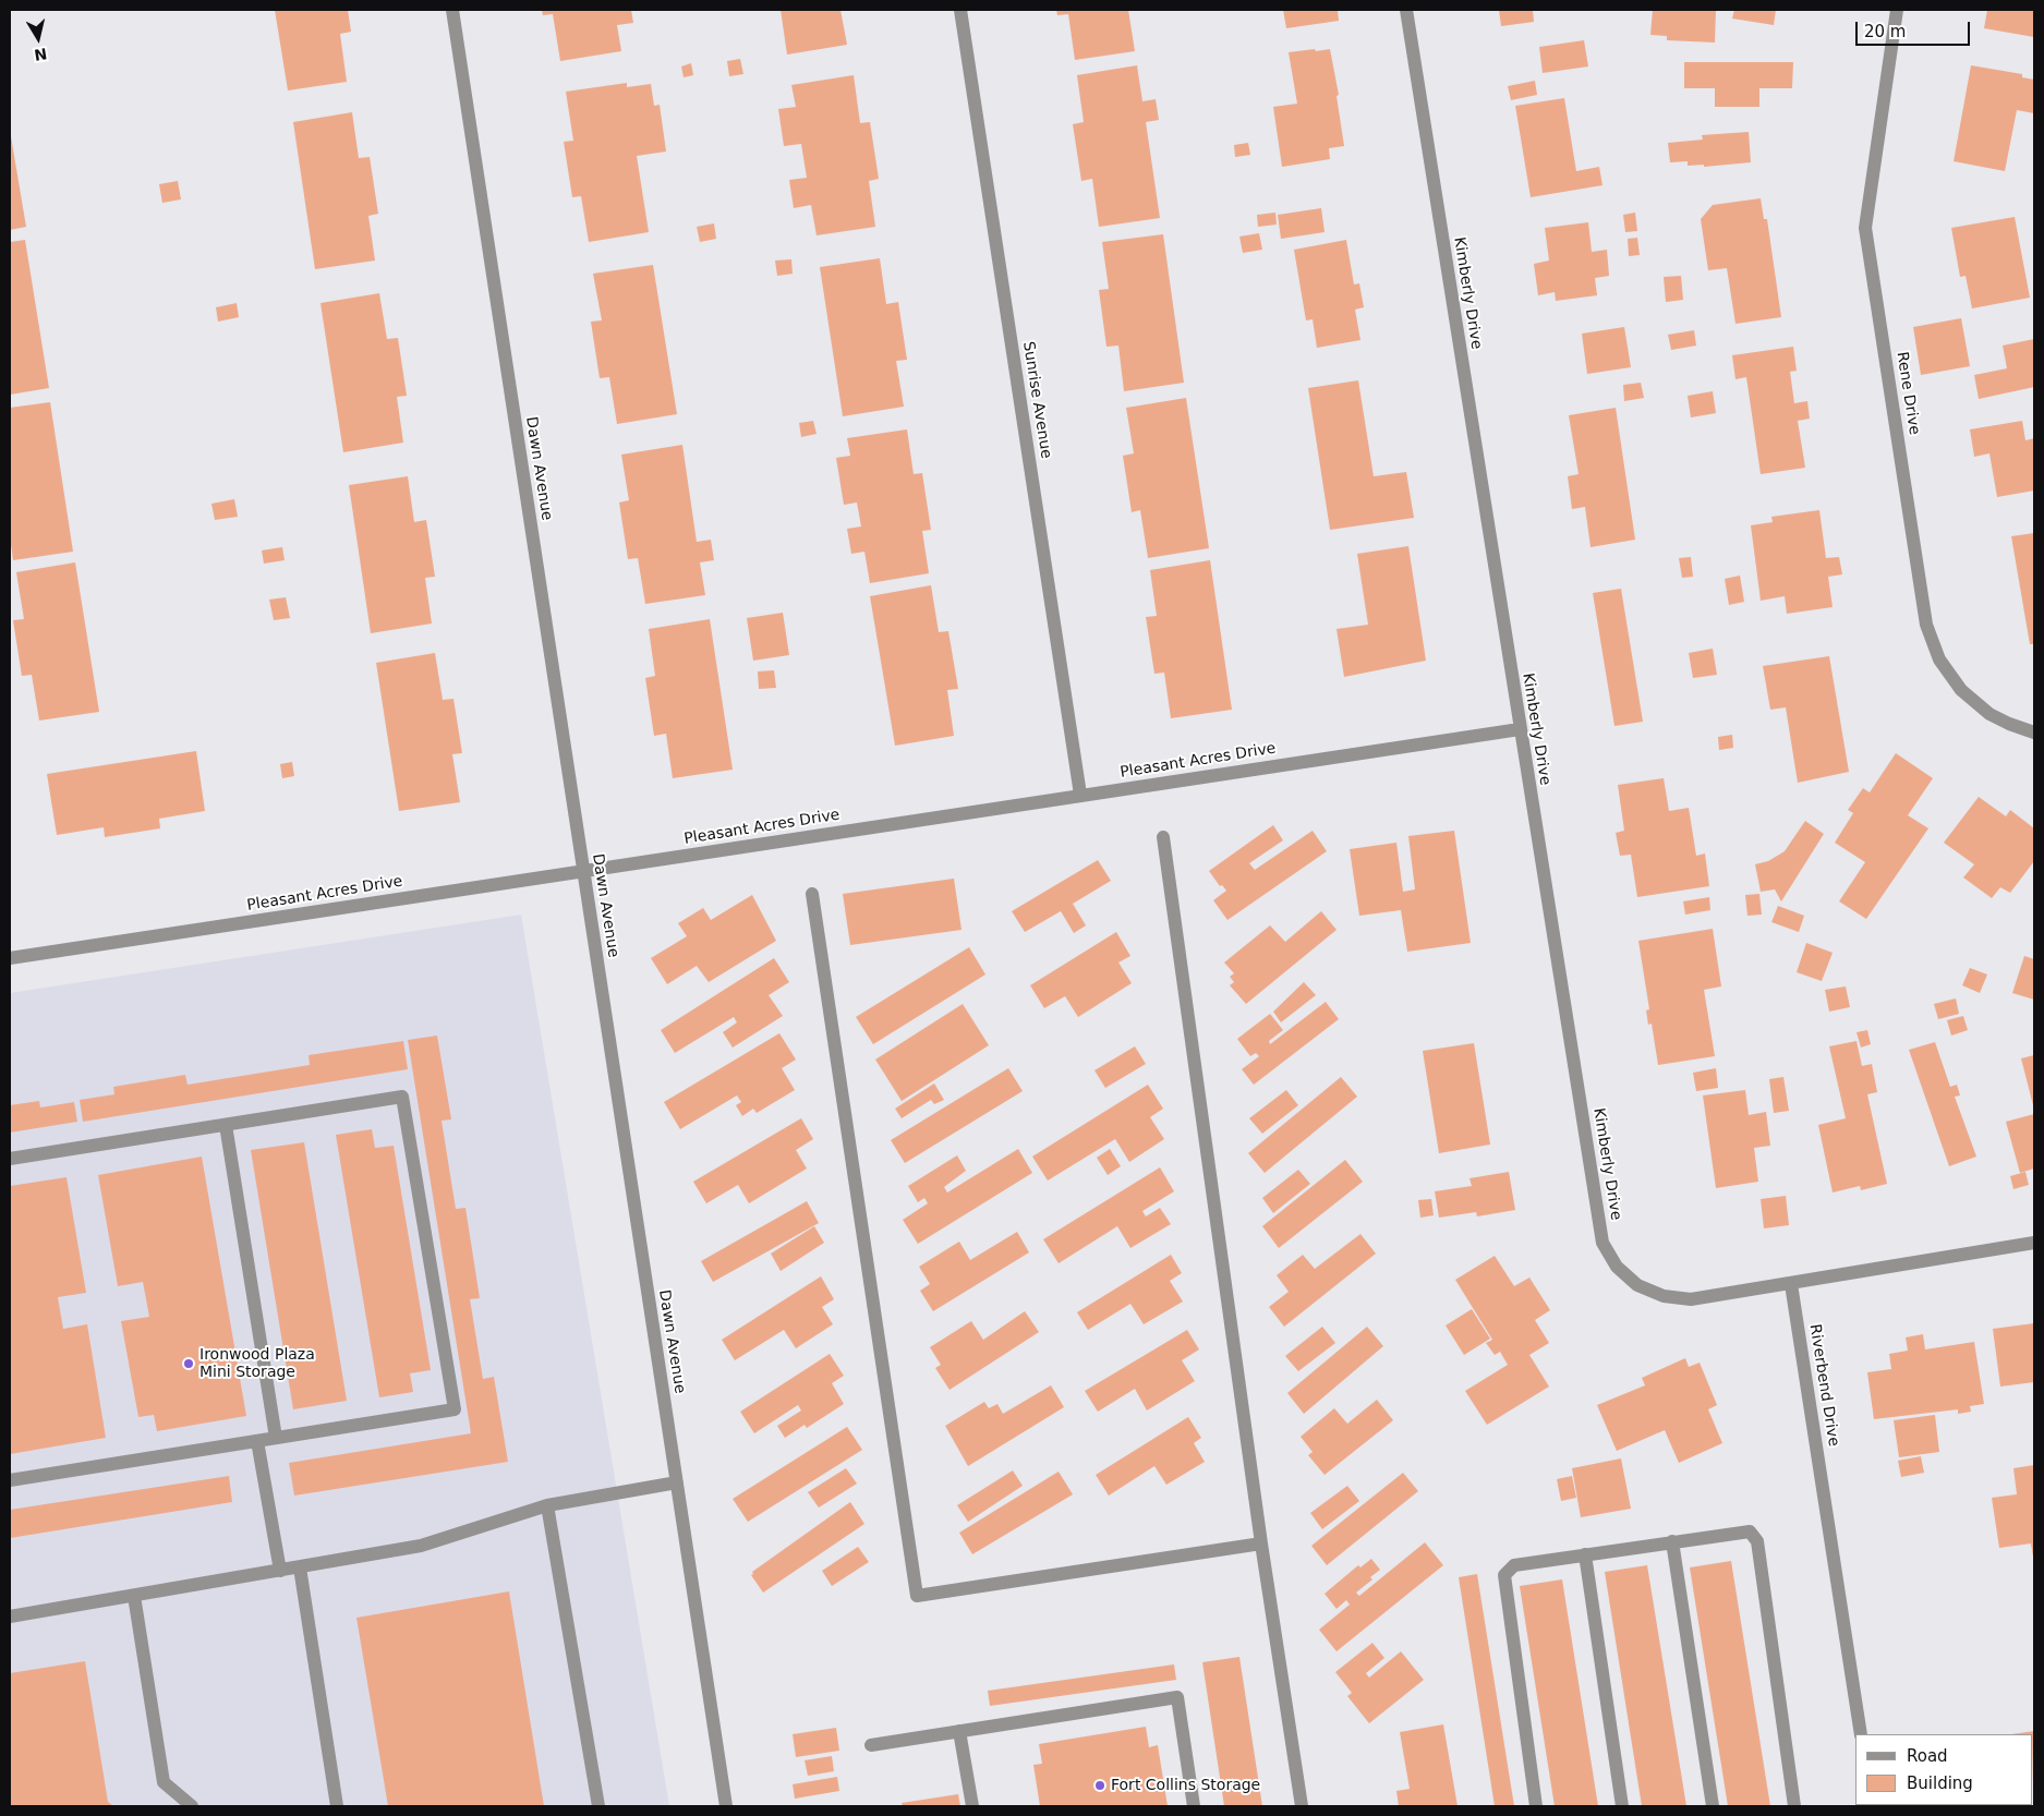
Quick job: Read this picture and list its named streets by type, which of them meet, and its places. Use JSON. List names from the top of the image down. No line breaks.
{"streets":{"street":["Kimberly Drive","Rene Drive","Sunrise Avenue","Dawn Avenue","Pleasant Acres Drive","Riverbend Drive"]},"crossings":[["Kimberly Drive","Pleasant Acres Drive"],["Kimberly Drive","Riverbend Drive"],["Sunrise Avenue","Pleasant Acres Drive"],["Dawn Avenue","Pleasant Acres Drive"]],"places":["Ironwood Plaza Mini Storage","Fort Collins Storage"],"legend":["Road","Building"],"scale_bar":"20 m","north":"bottom"}
